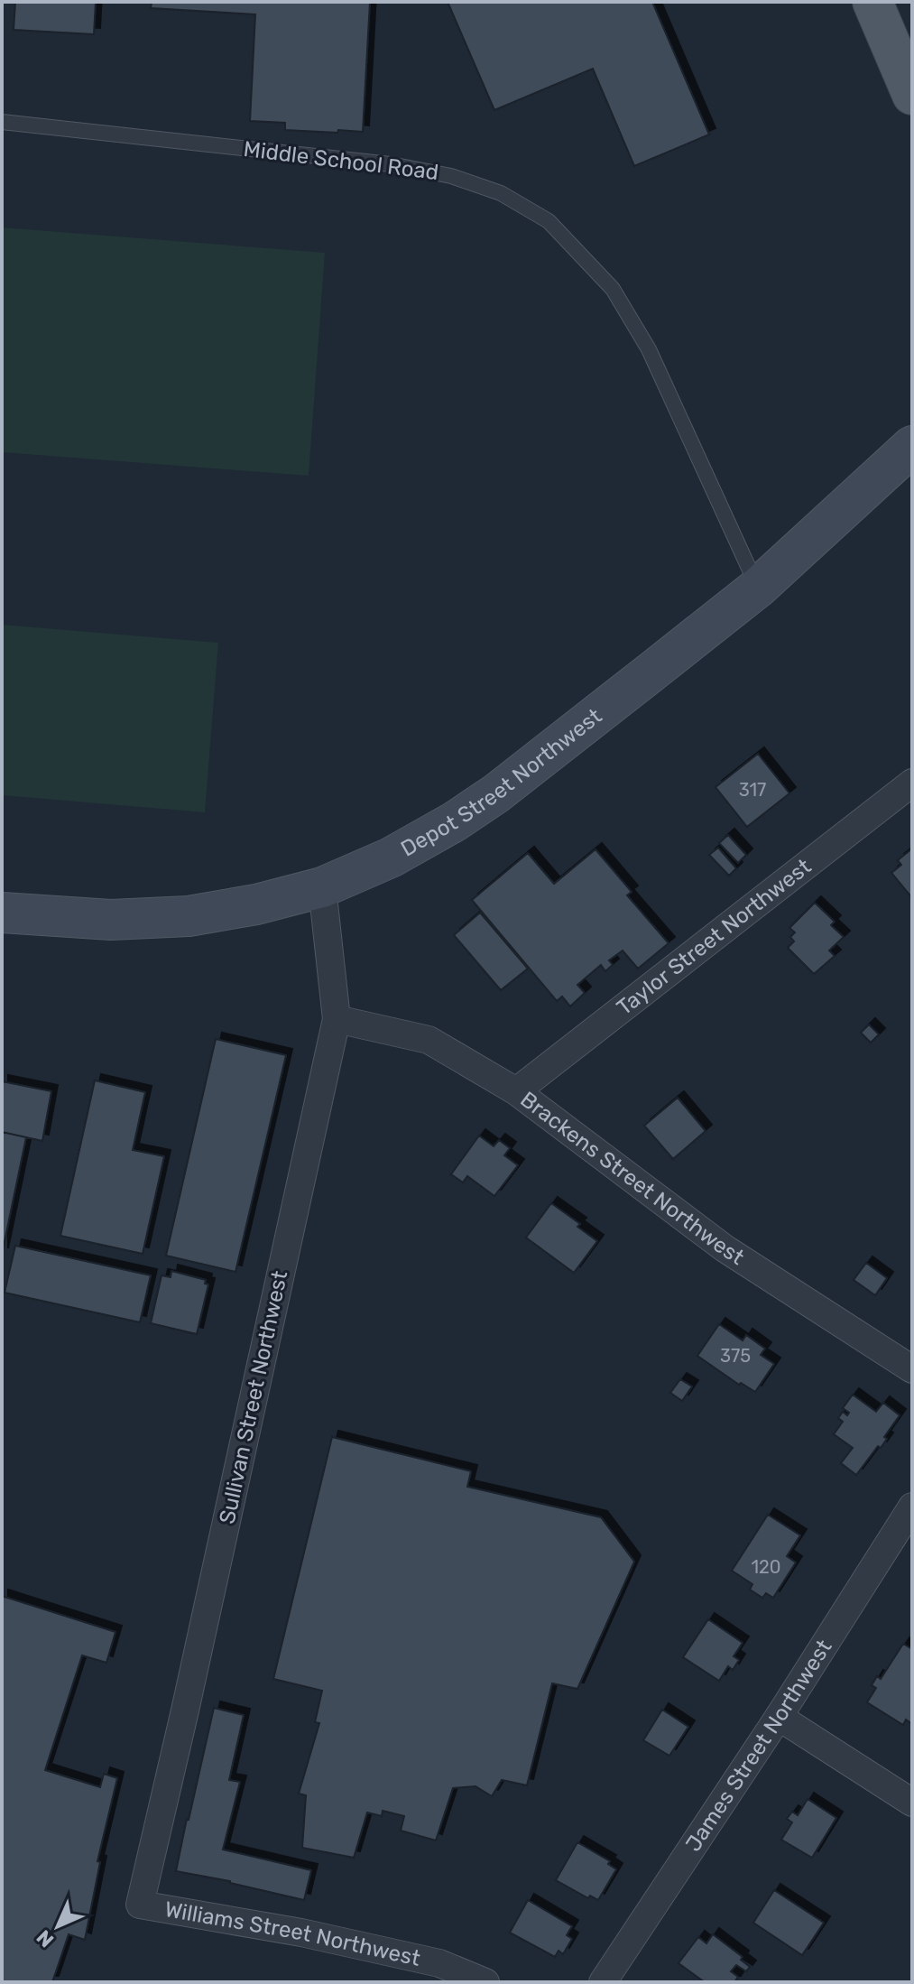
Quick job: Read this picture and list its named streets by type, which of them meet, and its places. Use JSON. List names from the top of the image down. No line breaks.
{"streets":{"main road":["Depot Street Northwest"],"street":["Taylor Street Northwest","Brackens Street Northwest","Sullivan Street Northwest","James Street Northwest","Williams Street Northwest"],"lane":["Middle School Road"]},"crossings":[["Middle School Road","Depot Street Northwest"],["Depot Street Northwest","Sullivan Street Northwest"],["Taylor Street Northwest","Brackens Street Northwest"],["Brackens Street Northwest","Sullivan Street Northwest"],["Sullivan Street Northwest","Williams Street Northwest"]],"house_numbers":["317","375","120"],"north":"bottom left"}
